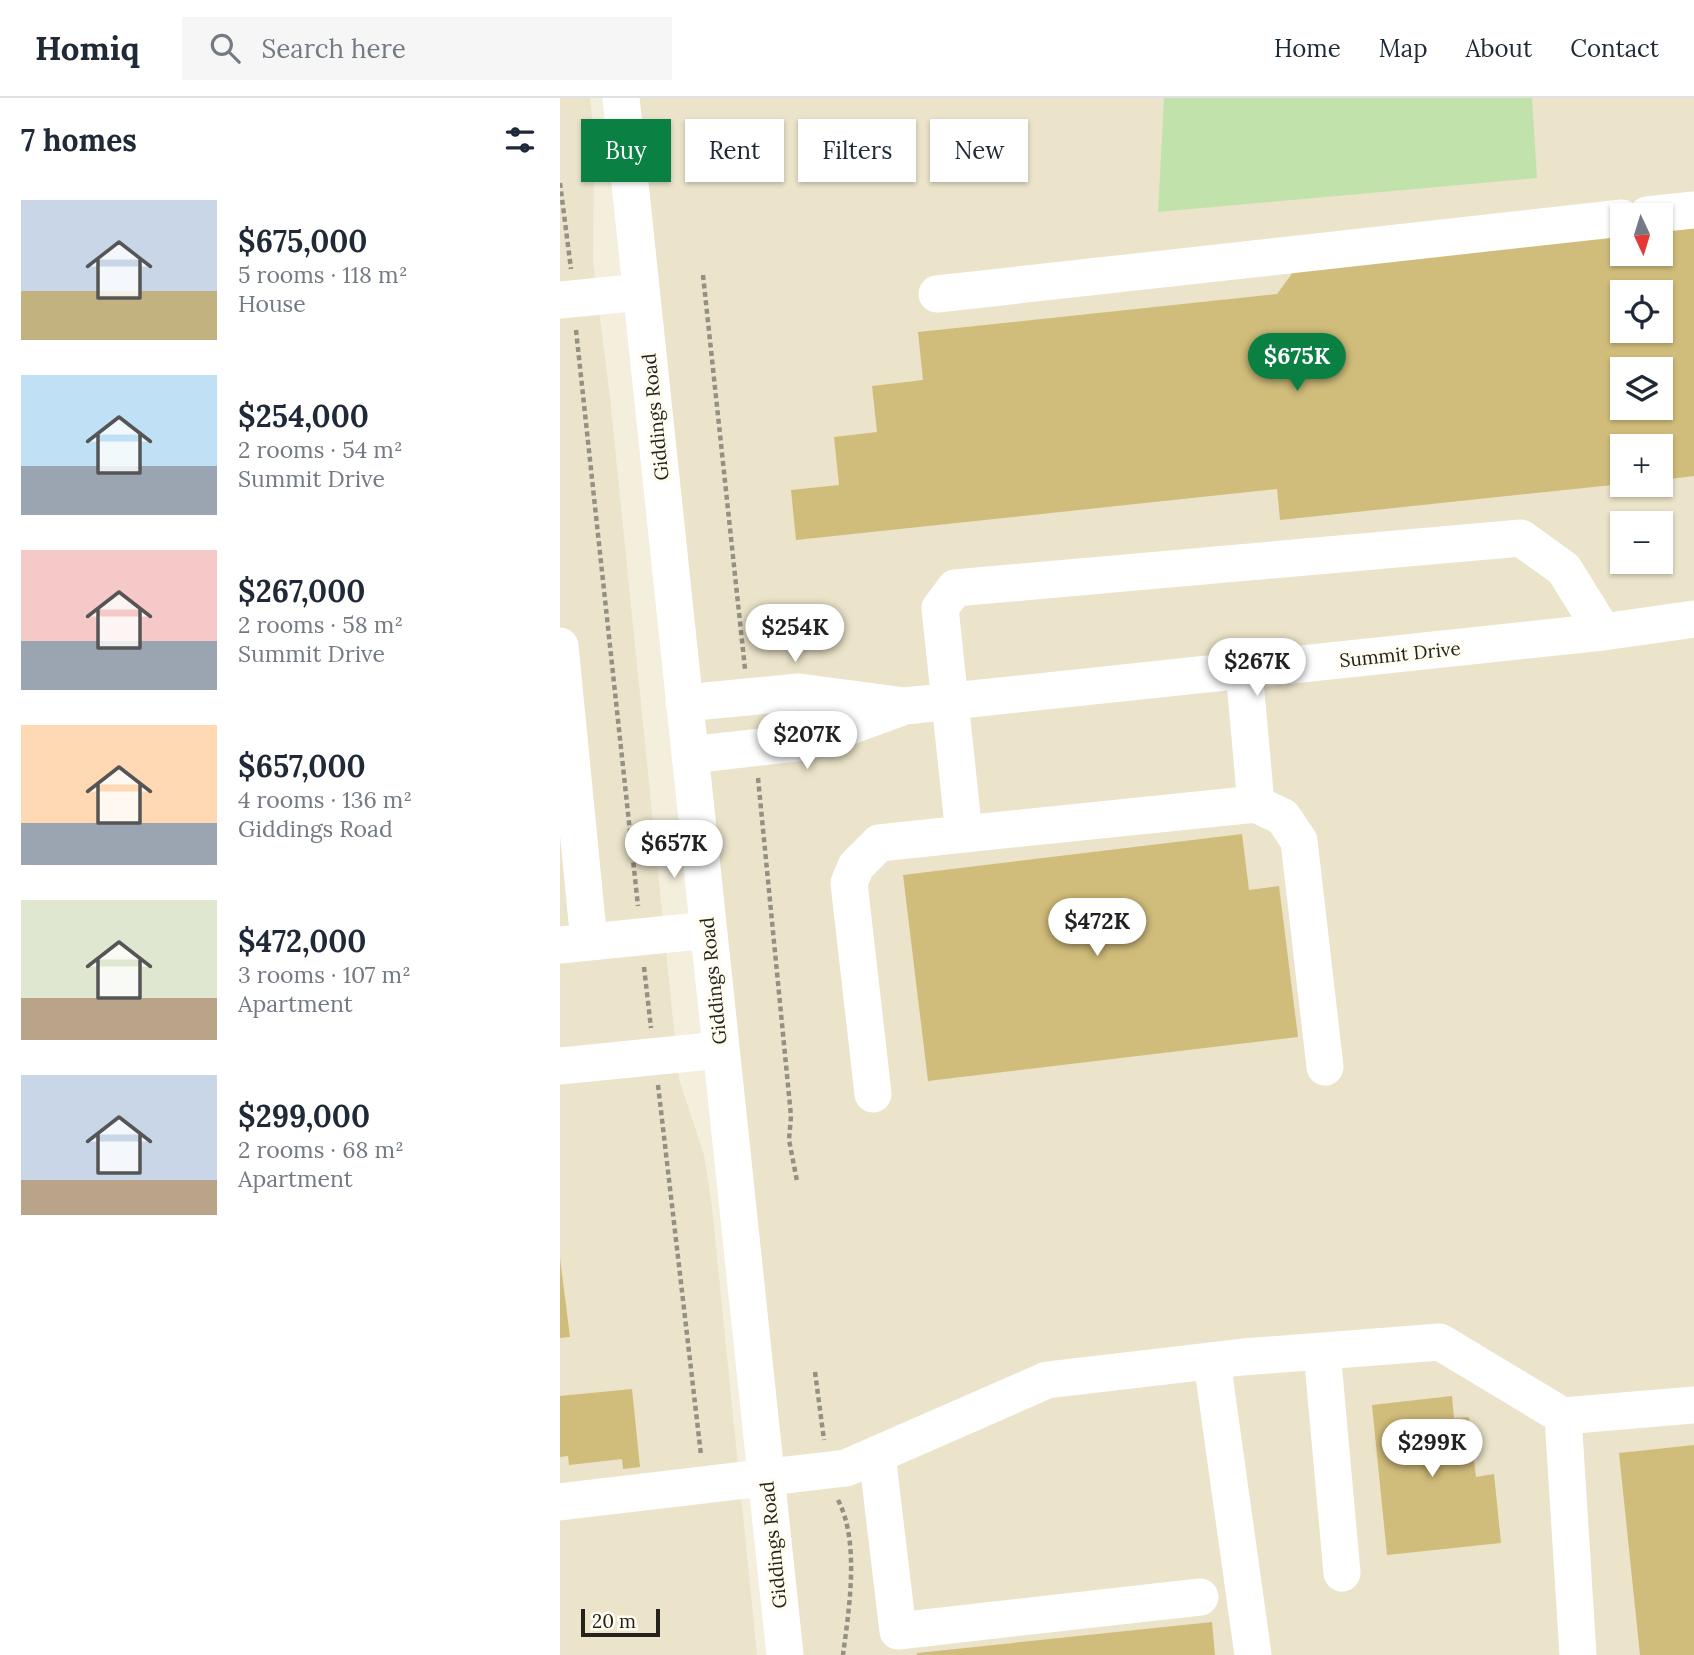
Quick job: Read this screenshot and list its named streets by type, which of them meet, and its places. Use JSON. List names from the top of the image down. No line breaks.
{"streets":{"street":["Giddings Road","Summit Drive"]},"crossings":[["Giddings Road","Summit Drive"]],"scale_bar":"20 m","north":"bottom","page":{"header":"Homiq","search":"Search here","nav":["Home","Map","About","Contact"],"heading":"7 homes","chip":["Buy","Rent","Filters","New"],"list":[{"name":"$675,000","note":"5 rooms · 118 m² · House"},{"name":"$254,000","note":"2 rooms · 54 m² · Summit Drive"},{"name":"$267,000","note":"2 rooms · 58 m² · Summit Drive"},{"name":"$657,000","note":"4 rooms · 136 m² · Giddings Road"},{"name":"$472,000","note":"3 rooms · 107 m² · Apartment"},{"name":"$299,000","note":"2 rooms · 68 m² · Apartment"}],"map_buttons":["+","−"],"price":["$675K","$254K","$267K","$207K","$657K","$472K","$299K"],"scale":"20 m"}}
